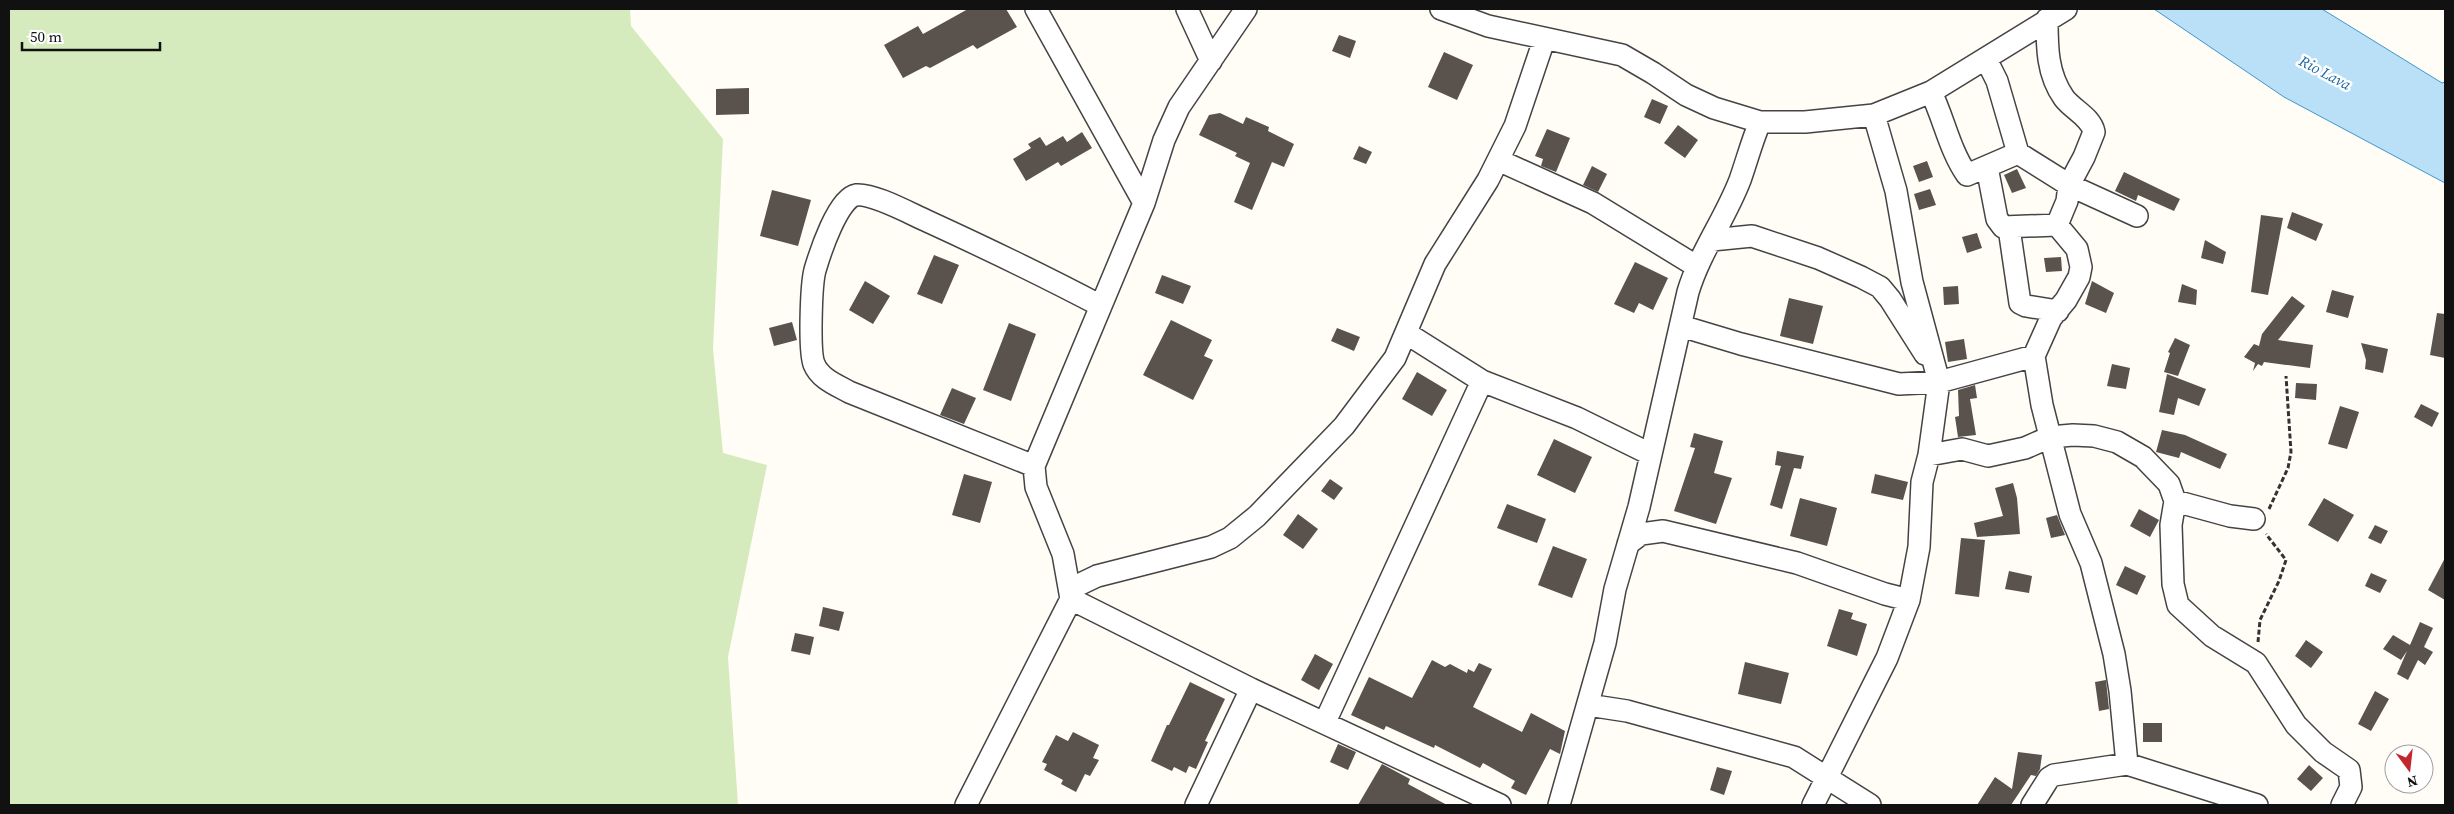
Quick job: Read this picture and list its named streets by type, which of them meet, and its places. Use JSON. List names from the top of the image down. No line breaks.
{"water":["Rio Lava"],"scale_bar":"50 m","north":"bottom"}
